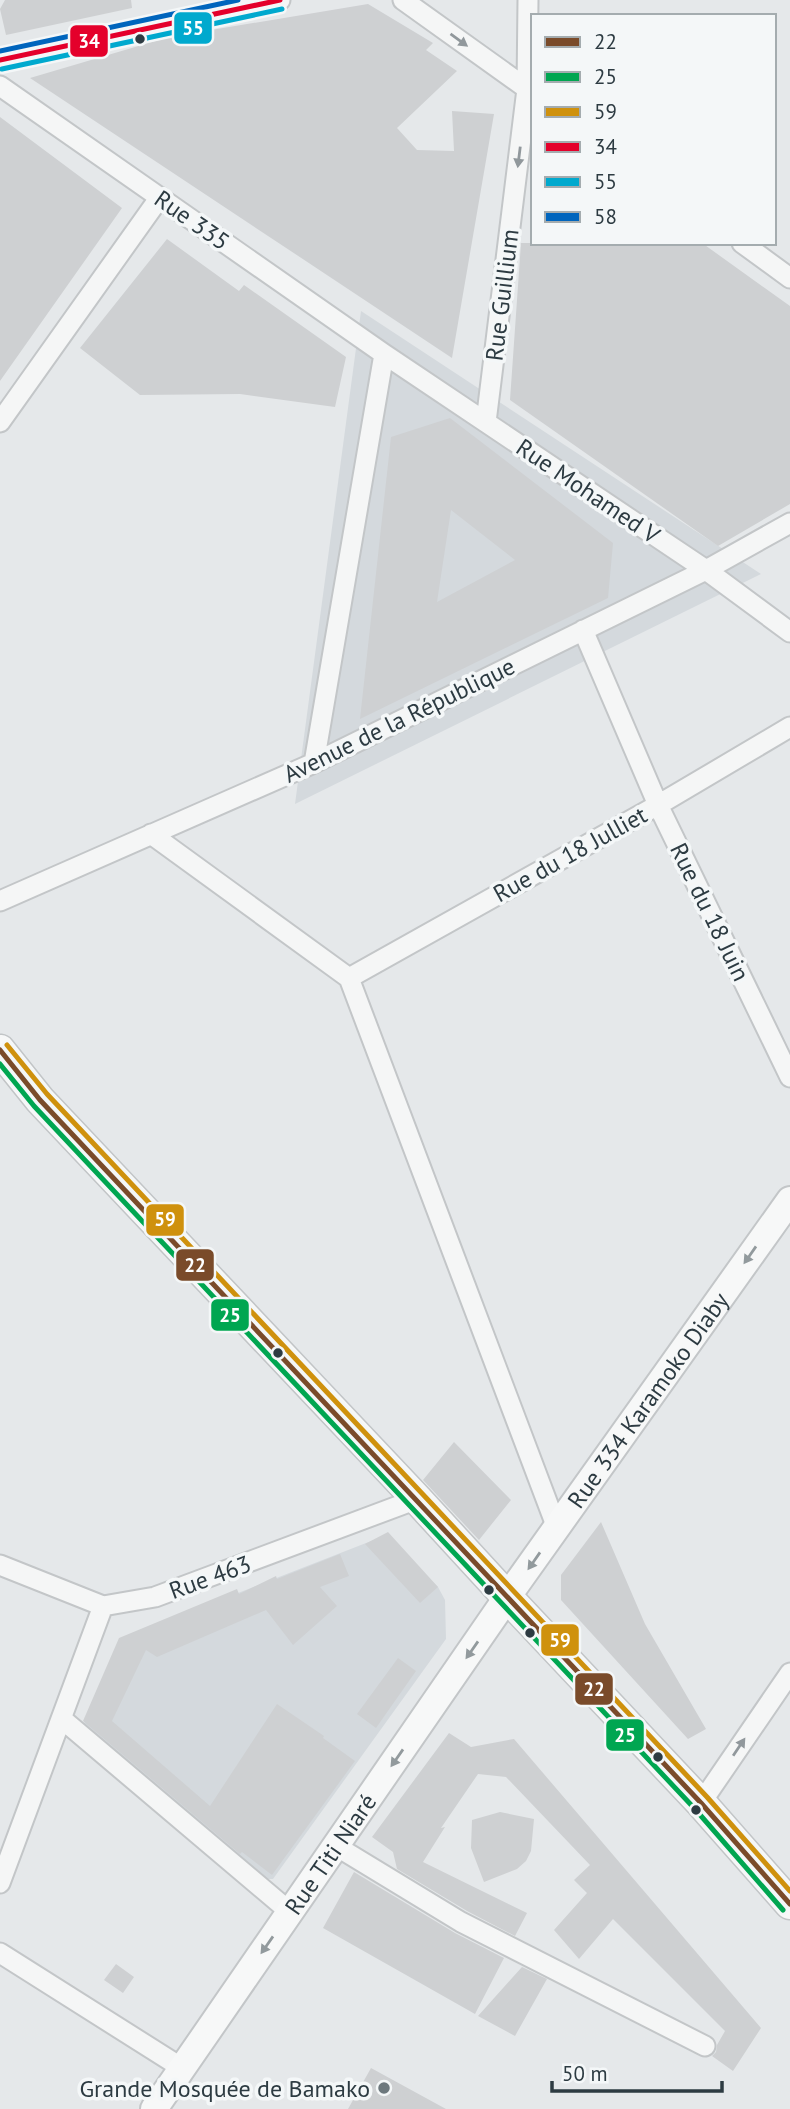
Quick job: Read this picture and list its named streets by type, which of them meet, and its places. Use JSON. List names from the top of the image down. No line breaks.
{"streets":{"main road":["Rue 334 Karamoko Diaby","Rue Titi Niaré"],"street":["Rue 335","Rue Guillium","Rue Mohamed V","Avenue de la République","Rue du 18 Julliet","Rue du 18 Juin","Rue 463"]},"crossings":[["Rue 335","Rue Mohamed V"],["Rue Guillium","Rue Mohamed V"],["Rue Mohamed V","Avenue de la République"],["Avenue de la République","Rue du 18 Juin"],["Rue du 18 Julliet","Rue du 18 Juin"],["Rue 334 Karamoko Diaby","Rue Titi Niaré"]],"one_way":["Rue Guillium","Rue 334 Karamoko Diaby","Rue Titi Niaré"],"places":["Grande Mosquée de Bamako"],"lines":["transit line 34","transit line 58","transit line 55","transit line 59","transit line 22","transit line 25"],"legend":["22","25","59","34","55","58"],"scale_bar":"50 m"}
